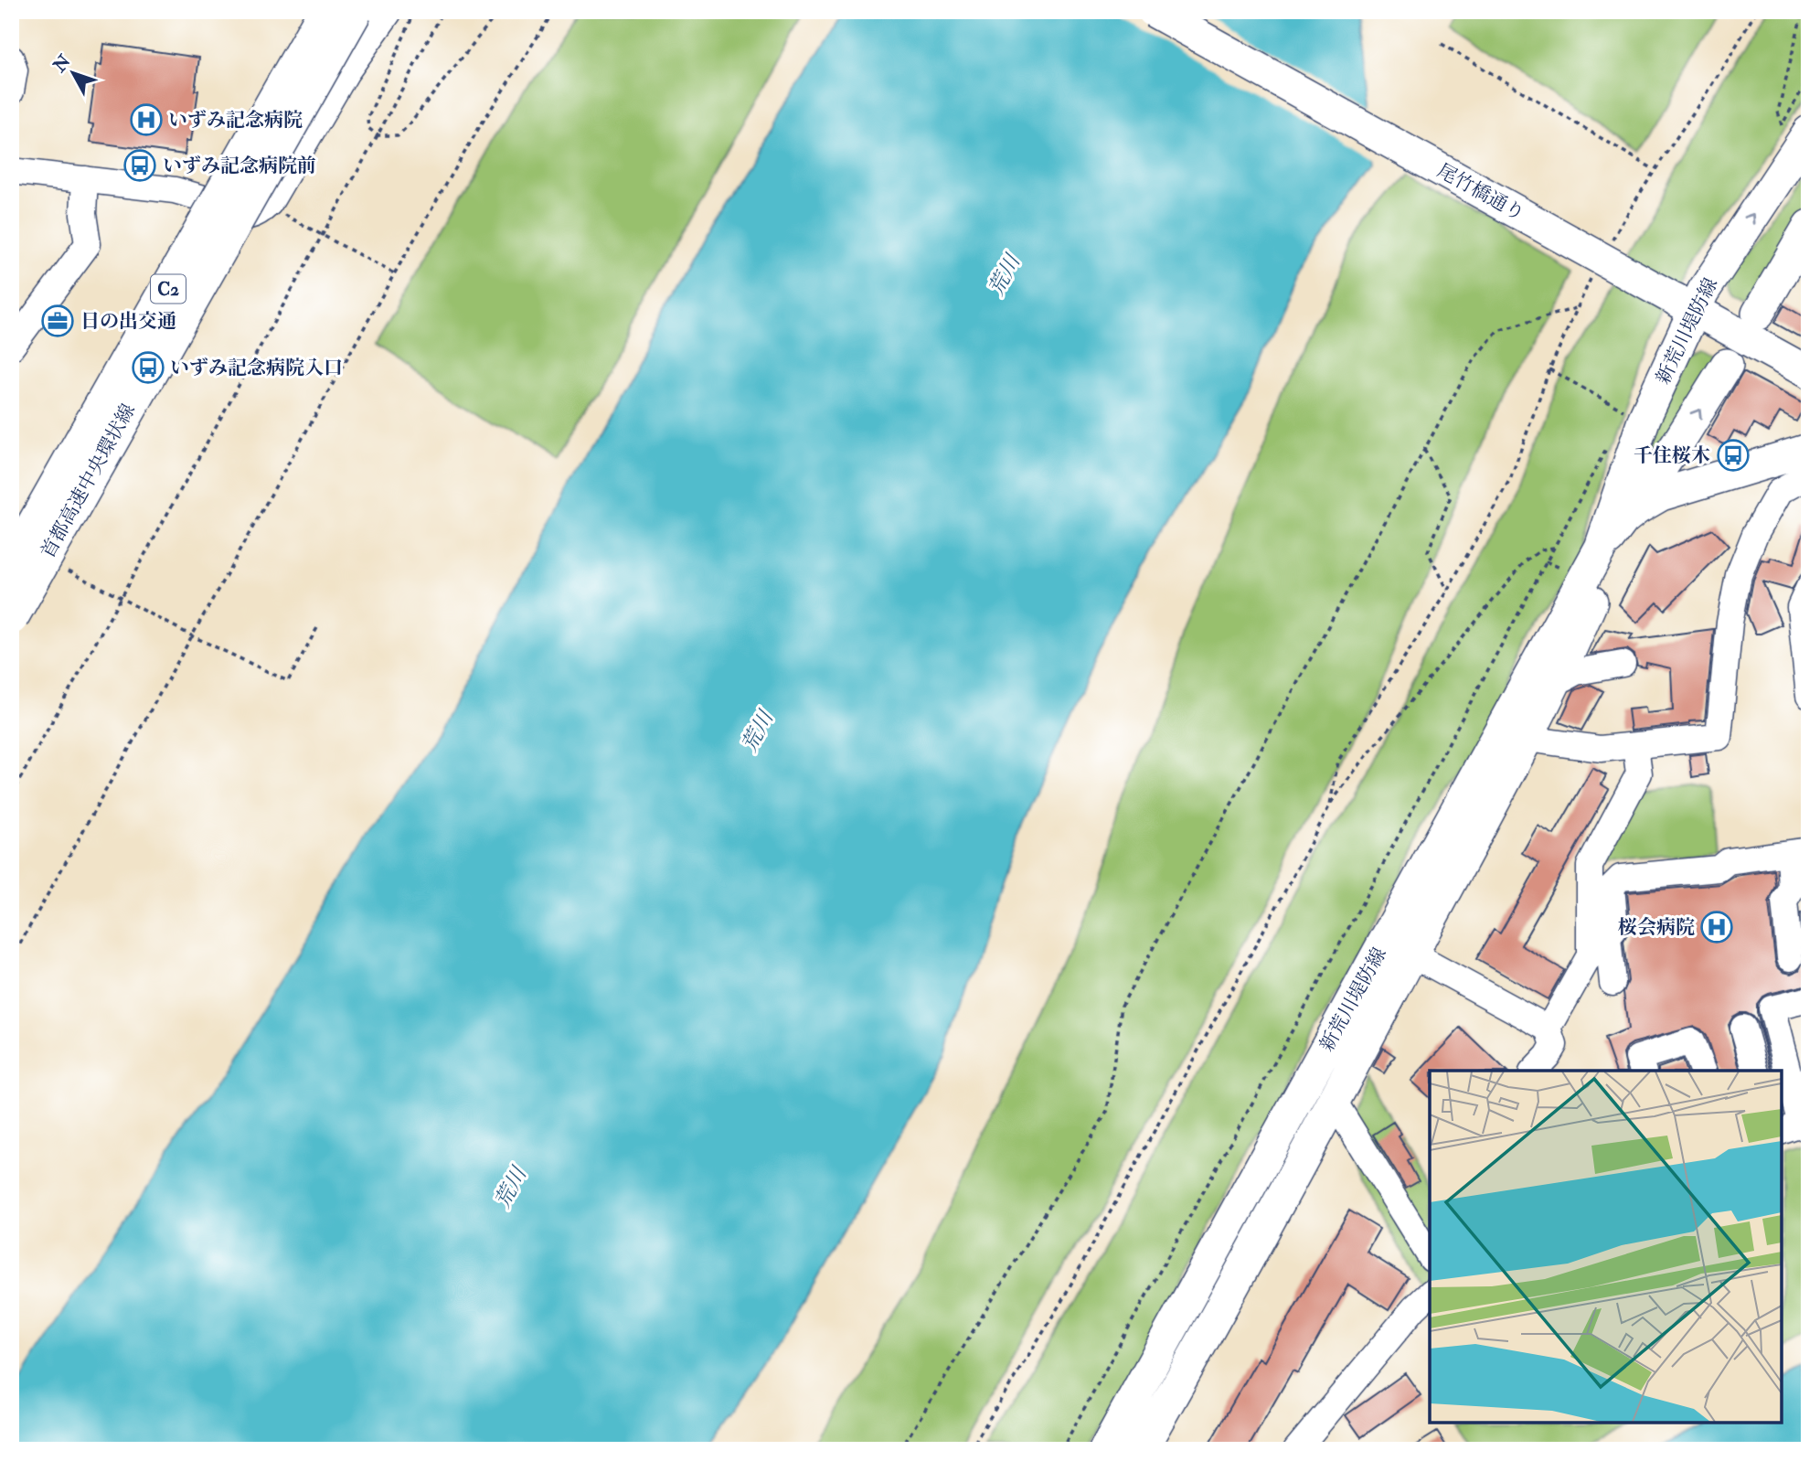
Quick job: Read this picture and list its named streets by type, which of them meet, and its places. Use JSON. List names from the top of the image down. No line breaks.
{"streets":{"highway":["C2","首都高速中央環状線"],"main road":["尾竹橋通り","新荒川堤防線"]},"crossings":[["尾竹橋通り","新荒川堤防線"]],"water":["荒川"],"places":{"hospital":["いずみ記念病院","桜会病院"],"bus stop":["いずみ記念病院前","いずみ記念病院入口","千住桜木"],"office":["日の出交通"]},"north":"top left"}
